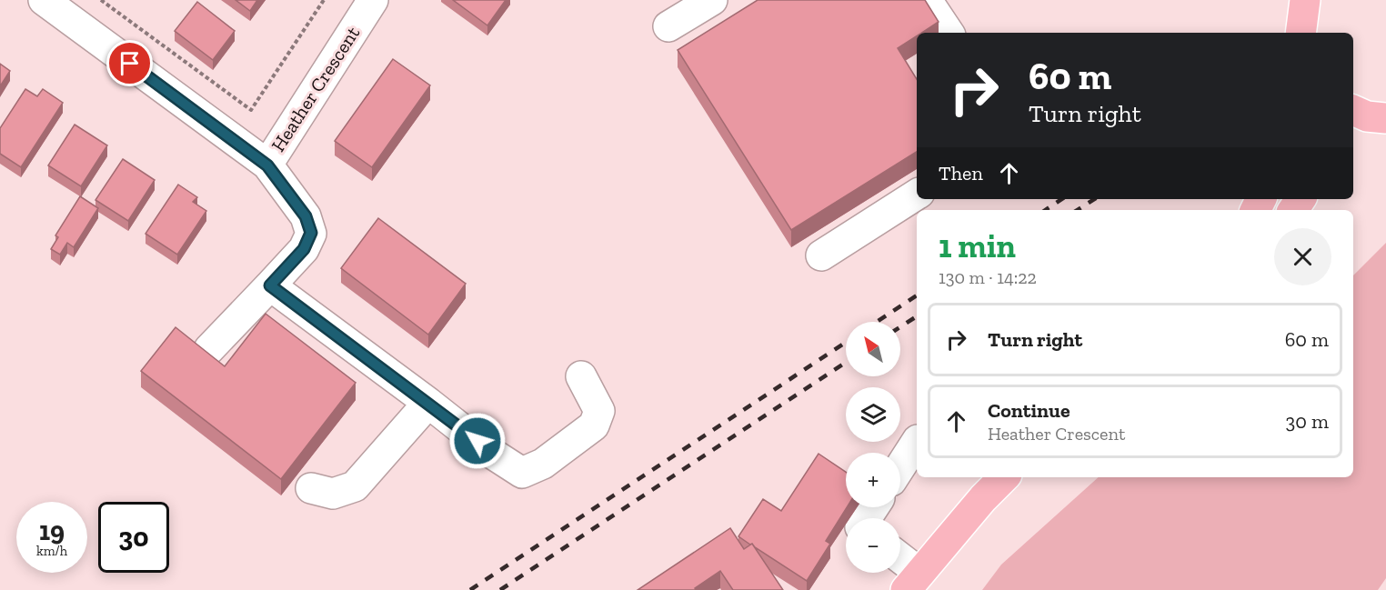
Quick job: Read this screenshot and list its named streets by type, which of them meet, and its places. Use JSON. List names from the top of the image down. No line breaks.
{"streets":{"street":["Heather Crescent"]},"north":"top left","page":{"turn":["60 m","Turn right"],"then":"Then","heading":["1 min","130 m · 14:22"],"list":[{"name":"Turn right","value":"60 m"},{"name":"Continue","note":"Heather Crescent","value":"30 m"}],"map_buttons":["+","−"],"speed":"19 km/h","limit":"30"}}
